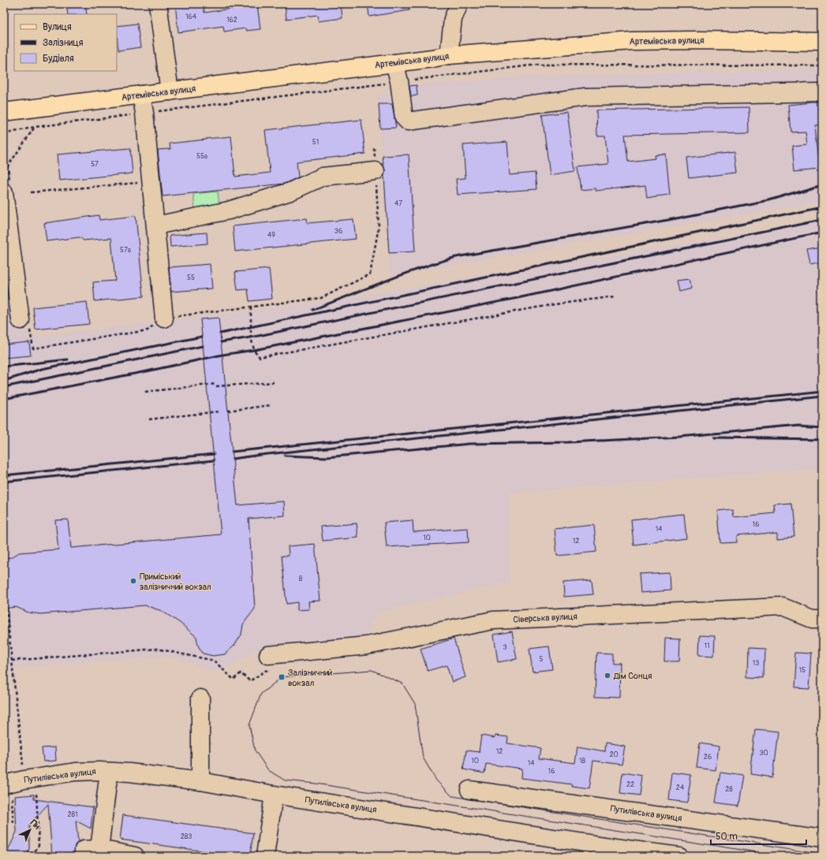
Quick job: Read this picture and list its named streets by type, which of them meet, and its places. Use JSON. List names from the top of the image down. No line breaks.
{"streets":{"main road":["Артемівська вулиця"],"street":["Сіверська вулиця","Путилівська вулиця"]},"places":{"other":["Приміський залізничний вокзал","Дім Сонця"],"transit":["Залізничний вокзал"]},"house_numbers":["164","162","51","55а","57","47","36","49","57а","55","16","14","10","12","8","11","3","5","13","15","12","30","20","26","10","18","14","16","22","24","28","281","283"],"legend":["Вулиця","Залізниця","Будівля"],"scale_bar":"50 m","north":"top right"}
